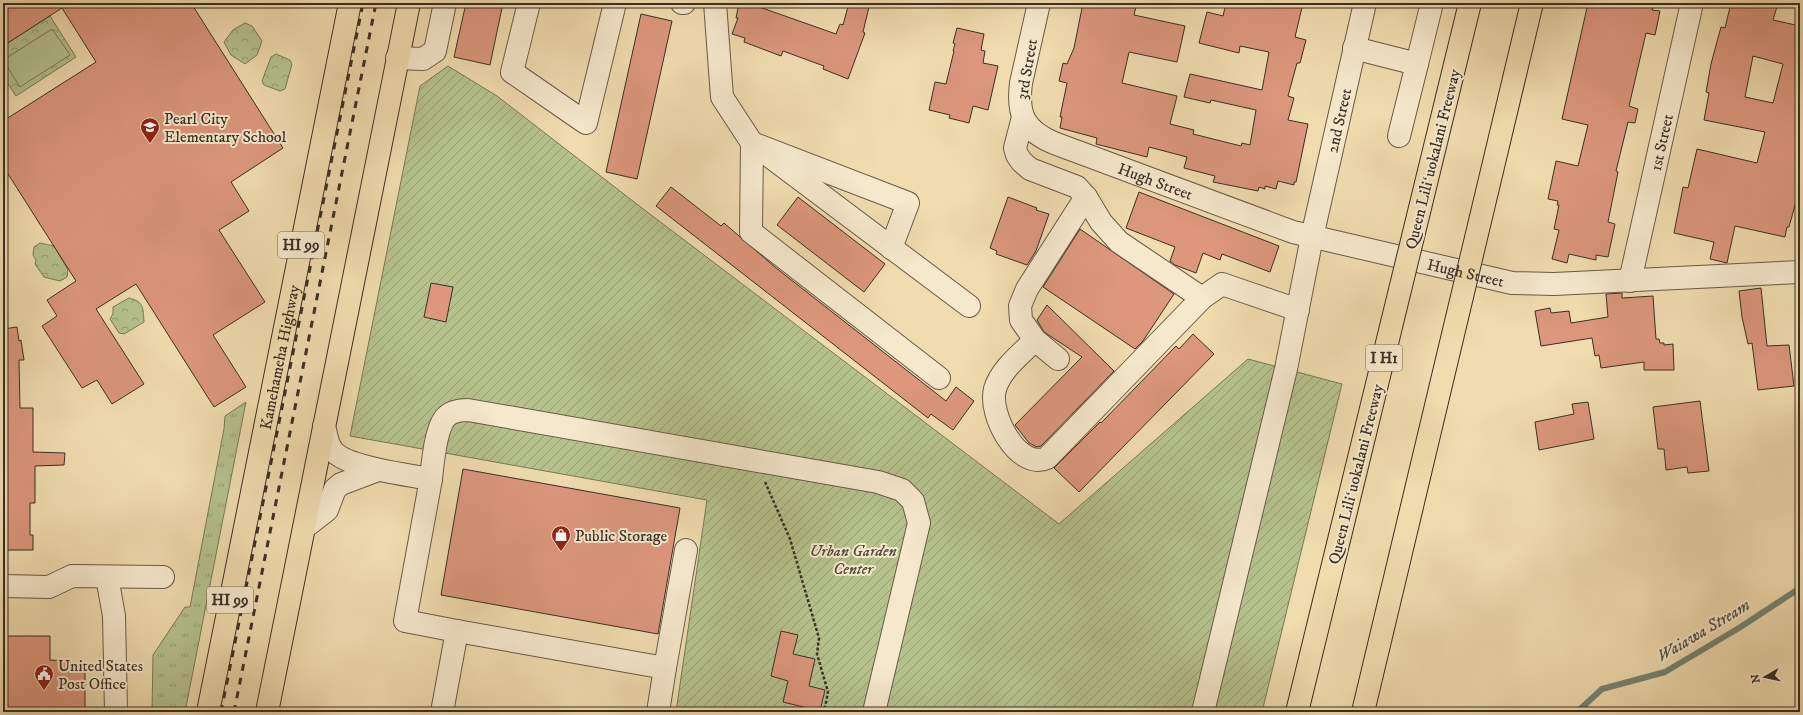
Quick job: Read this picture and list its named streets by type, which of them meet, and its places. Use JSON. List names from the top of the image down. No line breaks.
{"streets":{"main road":["Queen Liliʻuokalani Freeway","HI 99","Kamehameha Highway","I H1"],"street":["3rd Street","2nd Street","1st Street","Hugh Street"]},"crossings":[["3rd Street","Hugh Street"],["2nd Street","Hugh Street"],["1st Street","Hugh Street"]],"water":["Waiawa Stream"],"parks":["Urban Garden Center"],"places":{"school or university":["Pearl City Elementary School"],"shop":["Public Storage"],"public building":["United States Post Office"]},"north":"left"}
